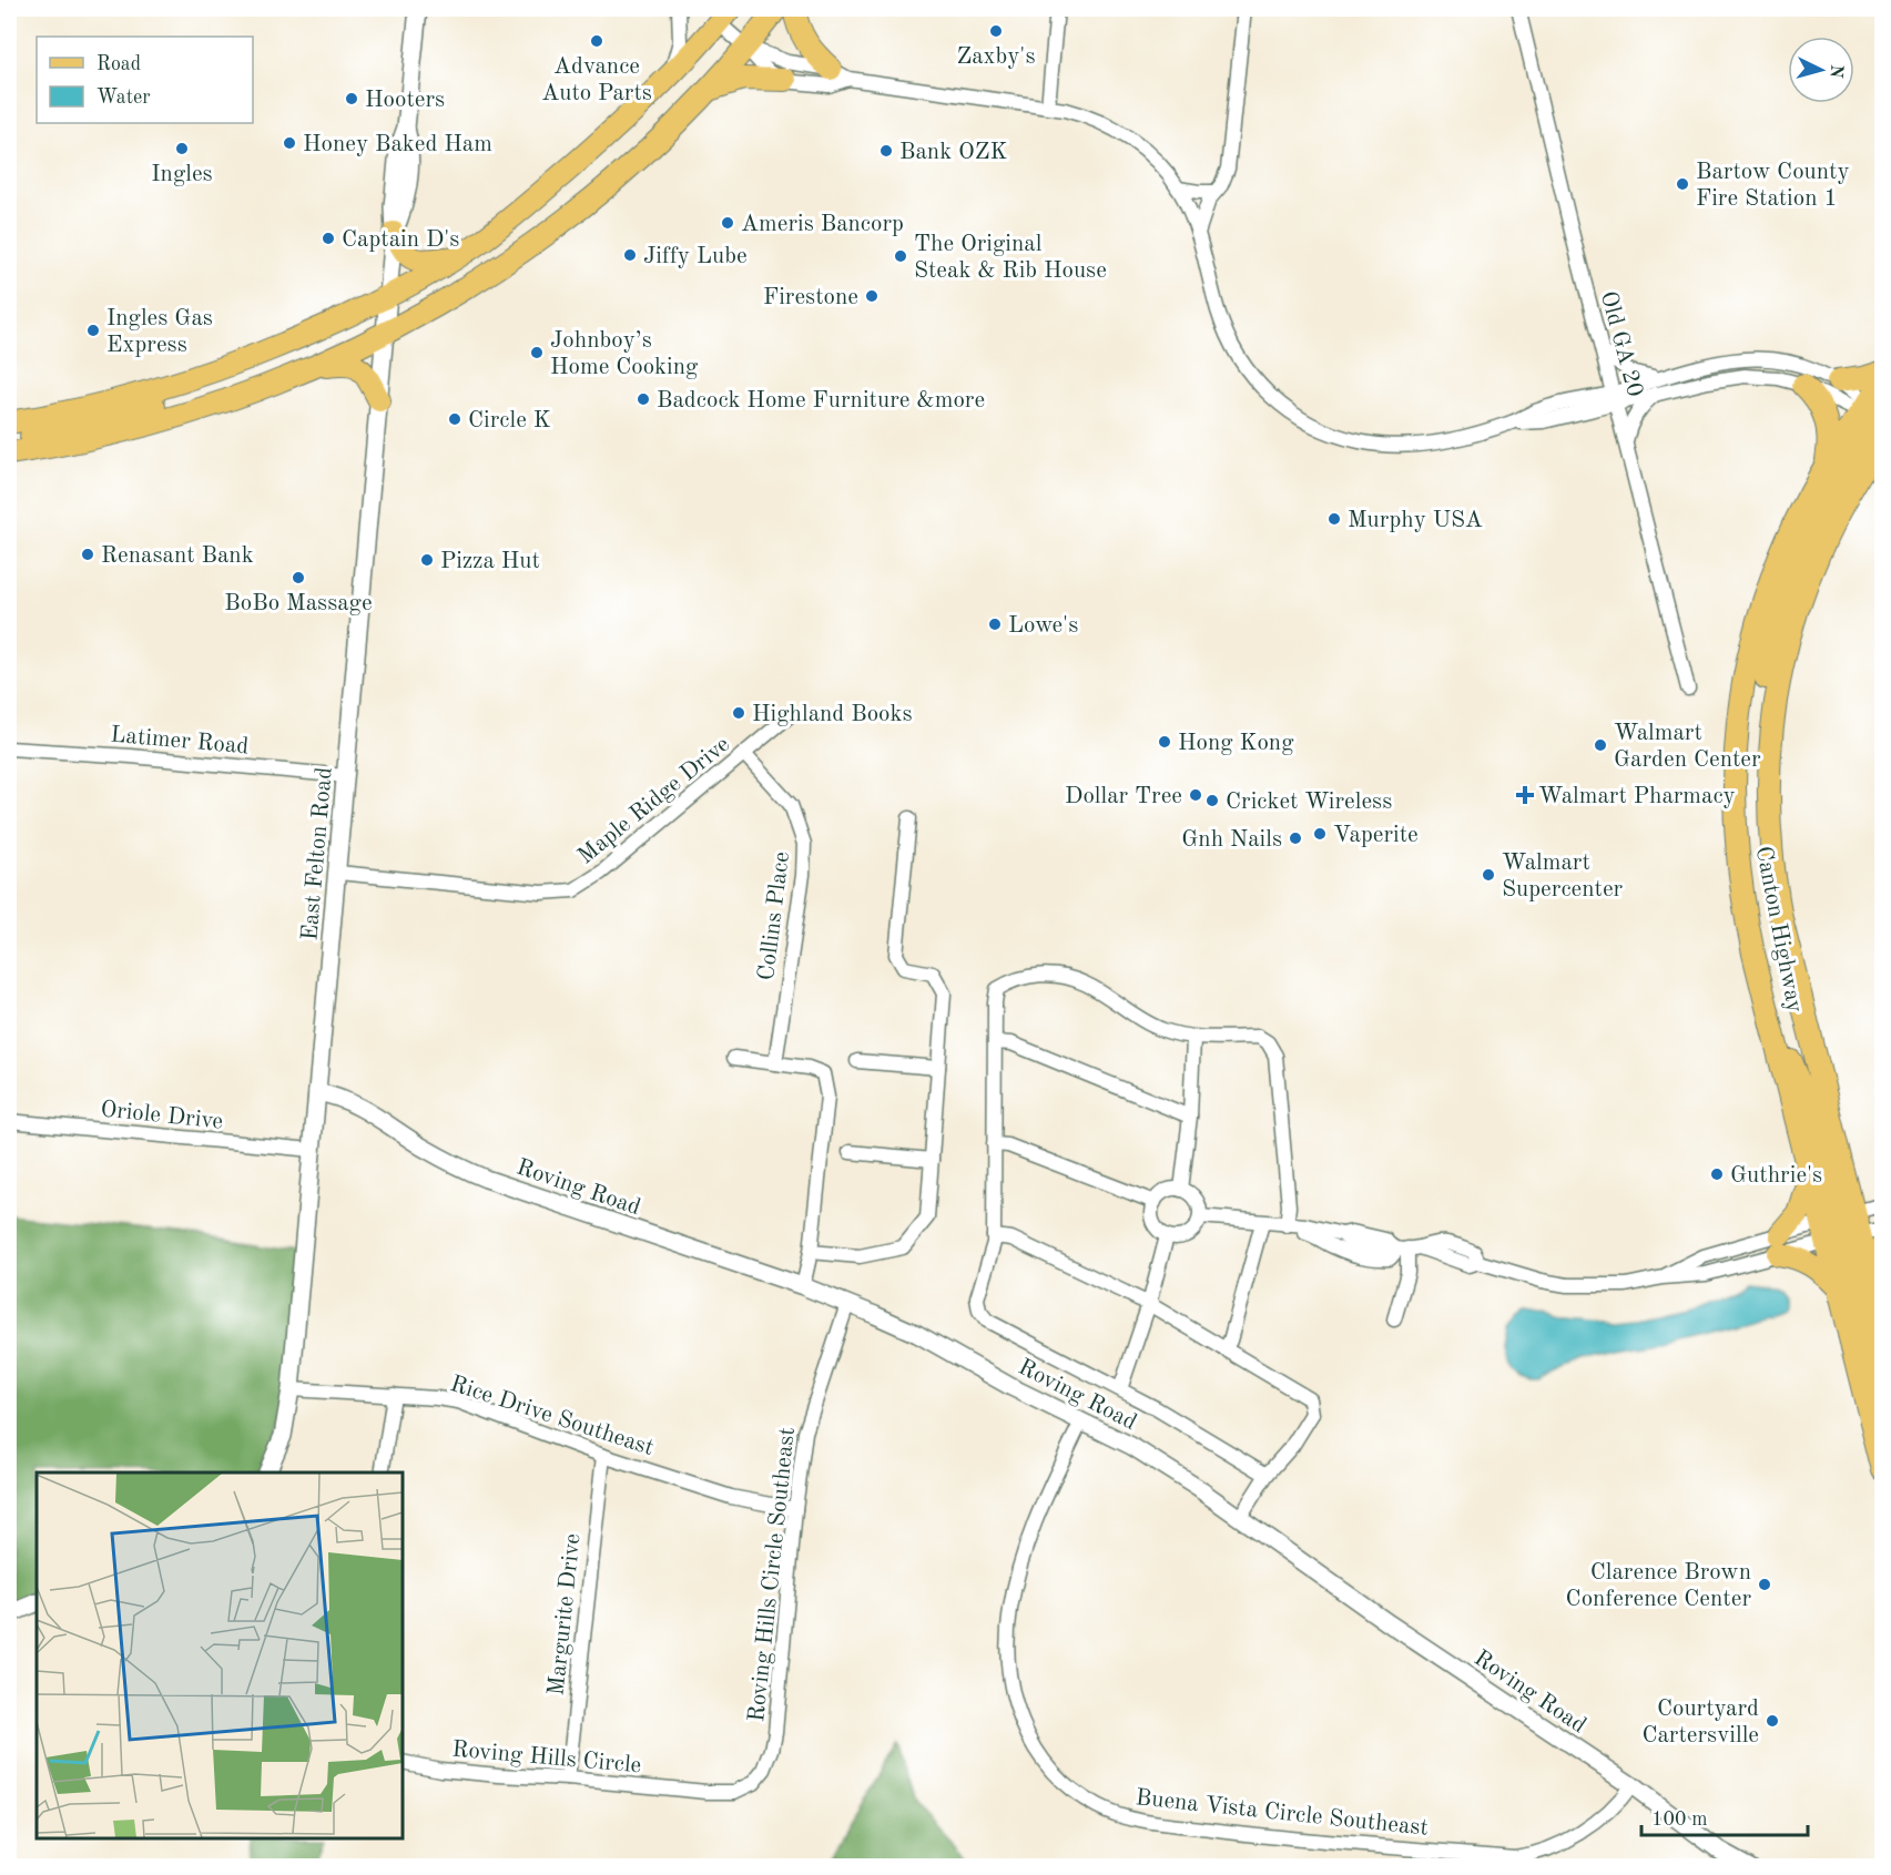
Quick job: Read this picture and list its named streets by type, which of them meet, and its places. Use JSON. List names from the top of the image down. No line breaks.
{"streets":{"main road":["Canton Highway"],"street":["Old GA 20","Latimer Road","Maple Ridge Drive","East Felton Road","Collins Place","Oriole Drive","Roving Road","Rice Drive Southeast","Roving Hills Circle Southeast","Margurite Drive","Roving Hills Circle","Buena Vista Circle Southeast"]},"crossings":[["Latimer Road","East Felton Road"],["Maple Ridge Drive","East Felton Road"],["Maple Ridge Drive","Collins Place"],["East Felton Road","Oriole Drive"],["East Felton Road","Roving Road"],["East Felton Road","Rice Drive Southeast"],["Roving Road","Roving Hills Circle Southeast"],["Roving Road","Buena Vista Circle Southeast"],["Rice Drive Southeast","Roving Hills Circle Southeast"],["Rice Drive Southeast","Margurite Drive"],["Roving Hills Circle Southeast","Roving Hills Circle"],["Margurite Drive","Roving Hills Circle"]],"places":{"other":["Zaxby's","Advance Auto Parts","Hooters","Honey Baked Ham","Ingles","Bank OZK","Bartow County Fire Station 1","Ameris Bancorp","Captain D's","Jiffy Lube","The Original Steak & Rib House","Firestone","Ingles Gas Express","Johnboy’s Home Cooking","Badcock Home Furniture &more","Circle K","Murphy USA","Renasant Bank","Pizza Hut","BoBo Massage","Lowe's","Highland Books","Hong Kong","Walmart Garden Center","Dollar Tree","Cricket Wireless","Vaperite","Gnh Nails","Walmart Supercenter","Guthrie's","Clarence Brown Conference Center","Courtyard Cartersville"],"health":["Walmart Pharmacy"]},"legend":["Road","Water"],"scale_bar":"100 m","north":"right"}
